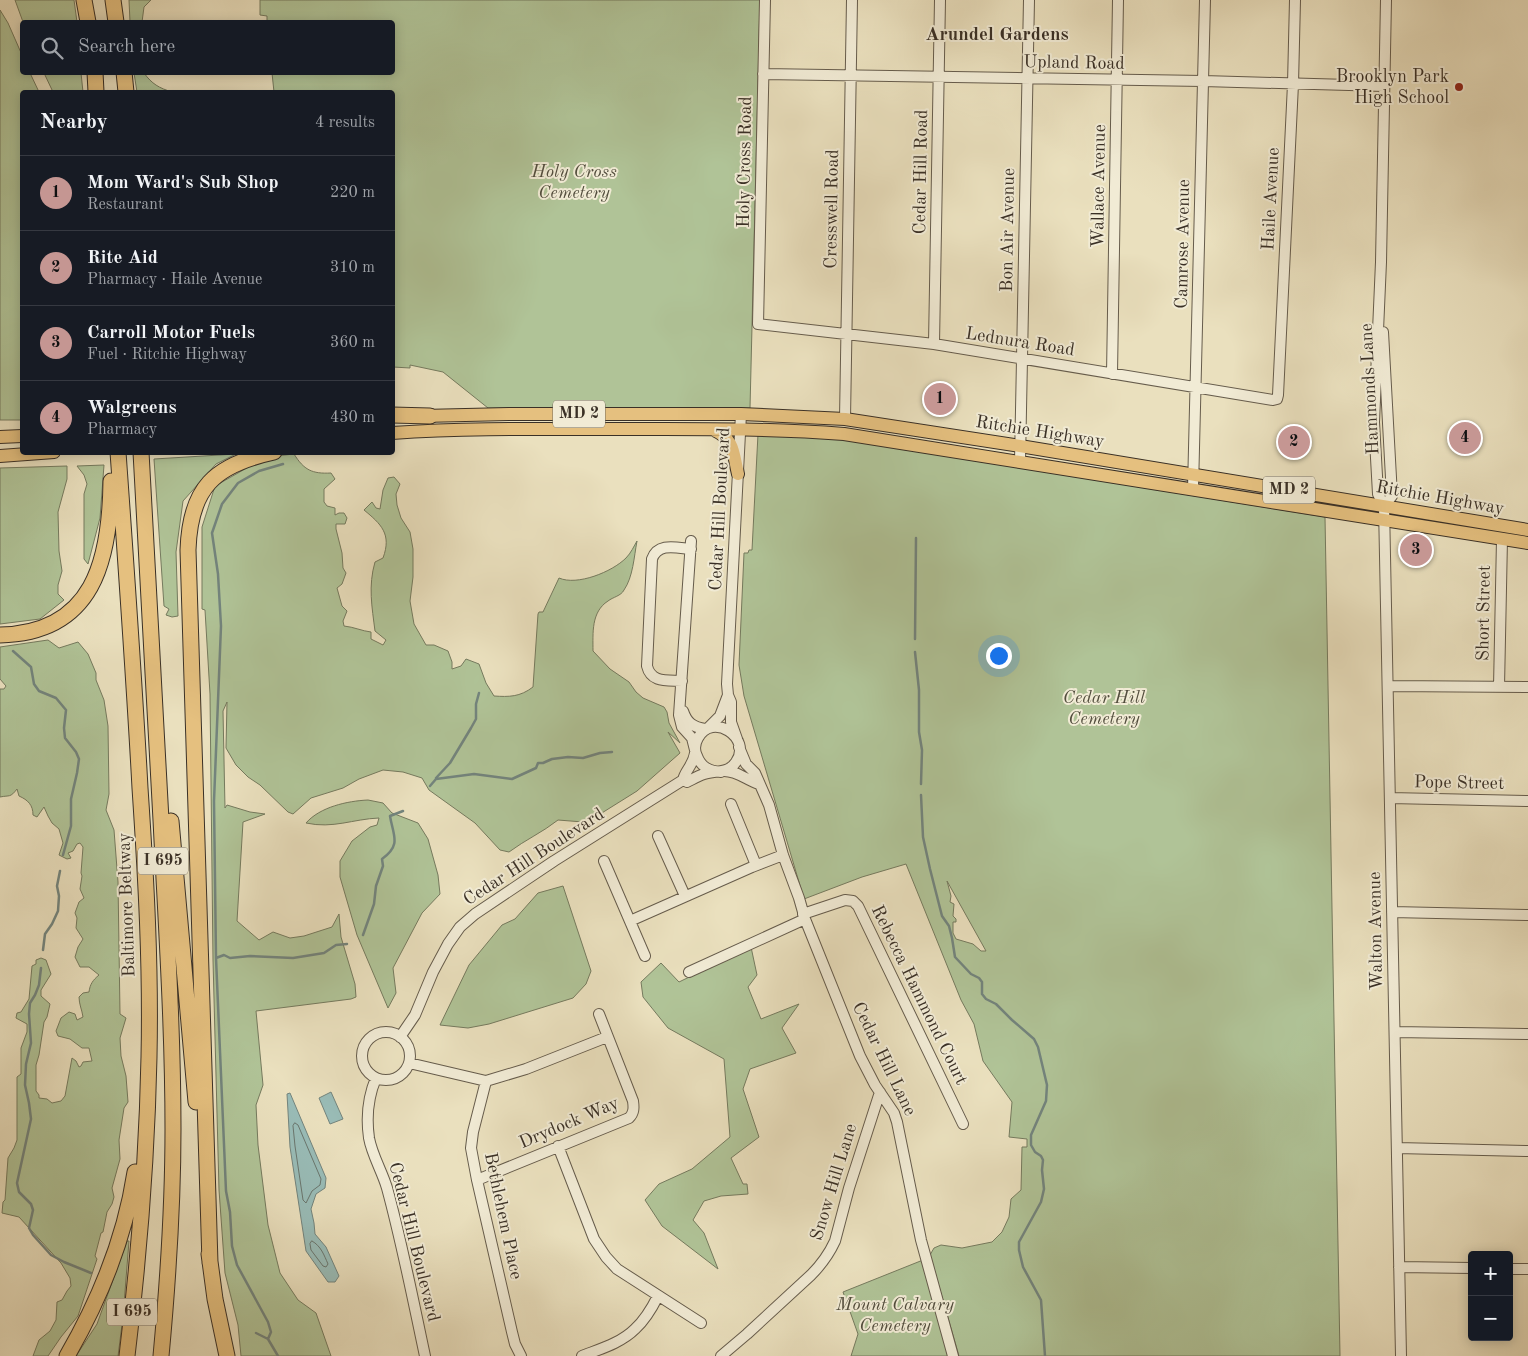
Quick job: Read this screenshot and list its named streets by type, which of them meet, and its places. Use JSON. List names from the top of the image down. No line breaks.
{"streets":{"highway":["I 695","Baltimore Beltway"],"main road":["MD 2","Ritchie Highway"],"street":["Upland Road","Holy Cross Road","Cedar Hill Road","Wallace Avenue","Haile Avenue","Cresswell Road","Bon Air Avenue","Camrose Avenue","Lednura Road","Hammonds Lane","Cedar Hill Boulevard","Short Street","Pope Street","Walton Avenue","Rebecca Hammond Court","Cedar Hill Lane","Drydock Way","Snow Hill Lane","Bethlehem Place"]},"crossings":[["Upland Road","Holy Cross Road"],["Upland Road","Cedar Hill Road"],["Upland Road","Wallace Avenue"],["Upland Road","Haile Avenue"],["Upland Road","Cresswell Road"],["Upland Road","Bon Air Avenue"],["Upland Road","Camrose Avenue"],["Upland Road","Hammonds Lane"],["Holy Cross Road","Lednura Road"],["Cedar Hill Road","Lednura Road"],["Wallace Avenue","Lednura Road"],["Haile Avenue","Lednura Road"],["Cresswell Road","Lednura Road"],["Cresswell Road","Ritchie Highway"],["Bon Air Avenue","Lednura Road"],["Bon Air Avenue","Ritchie Highway"],["Camrose Avenue","Lednura Road"],["Camrose Avenue","Ritchie Highway"],["Hammonds Lane","Ritchie Highway"],["Hammonds Lane","Walton Avenue"],["Ritchie Highway","Cedar Hill Boulevard"],["Ritchie Highway","Short Street"],["Ritchie Highway","Walton Avenue"],["Cedar Hill Boulevard","Cedar Hill Lane"],["Pope Street","Walton Avenue"],["Rebecca Hammond Court","Cedar Hill Lane"],["Cedar Hill Lane","Snow Hill Lane"],["Drydock Way","Bethlehem Place"]],"districts":["Arundel Gardens"],"parks":["Holy Cross Cemetery","Cedar Hill Cemetery","Mount Calvary Cemetery"],"places":["Brooklyn Park High School"],"page":{"search":"Search here","heading":["Nearby","4 results"],"list":[{"mark":"1","name":"Mom Ward's Sub Shop","note":"Restaurant","value":"220 m"},{"mark":"2","name":"Rite Aid","note":"Pharmacy · Haile Avenue","value":"310 m"},{"mark":"3","name":"Carroll Motor Fuels","note":"Fuel · Ritchie Highway","value":"360 m"},{"mark":"4","name":"Walgreens","note":"Pharmacy","value":"430 m"}],"pins":["1","4","2","3"],"map_buttons":["+","−"]}}
